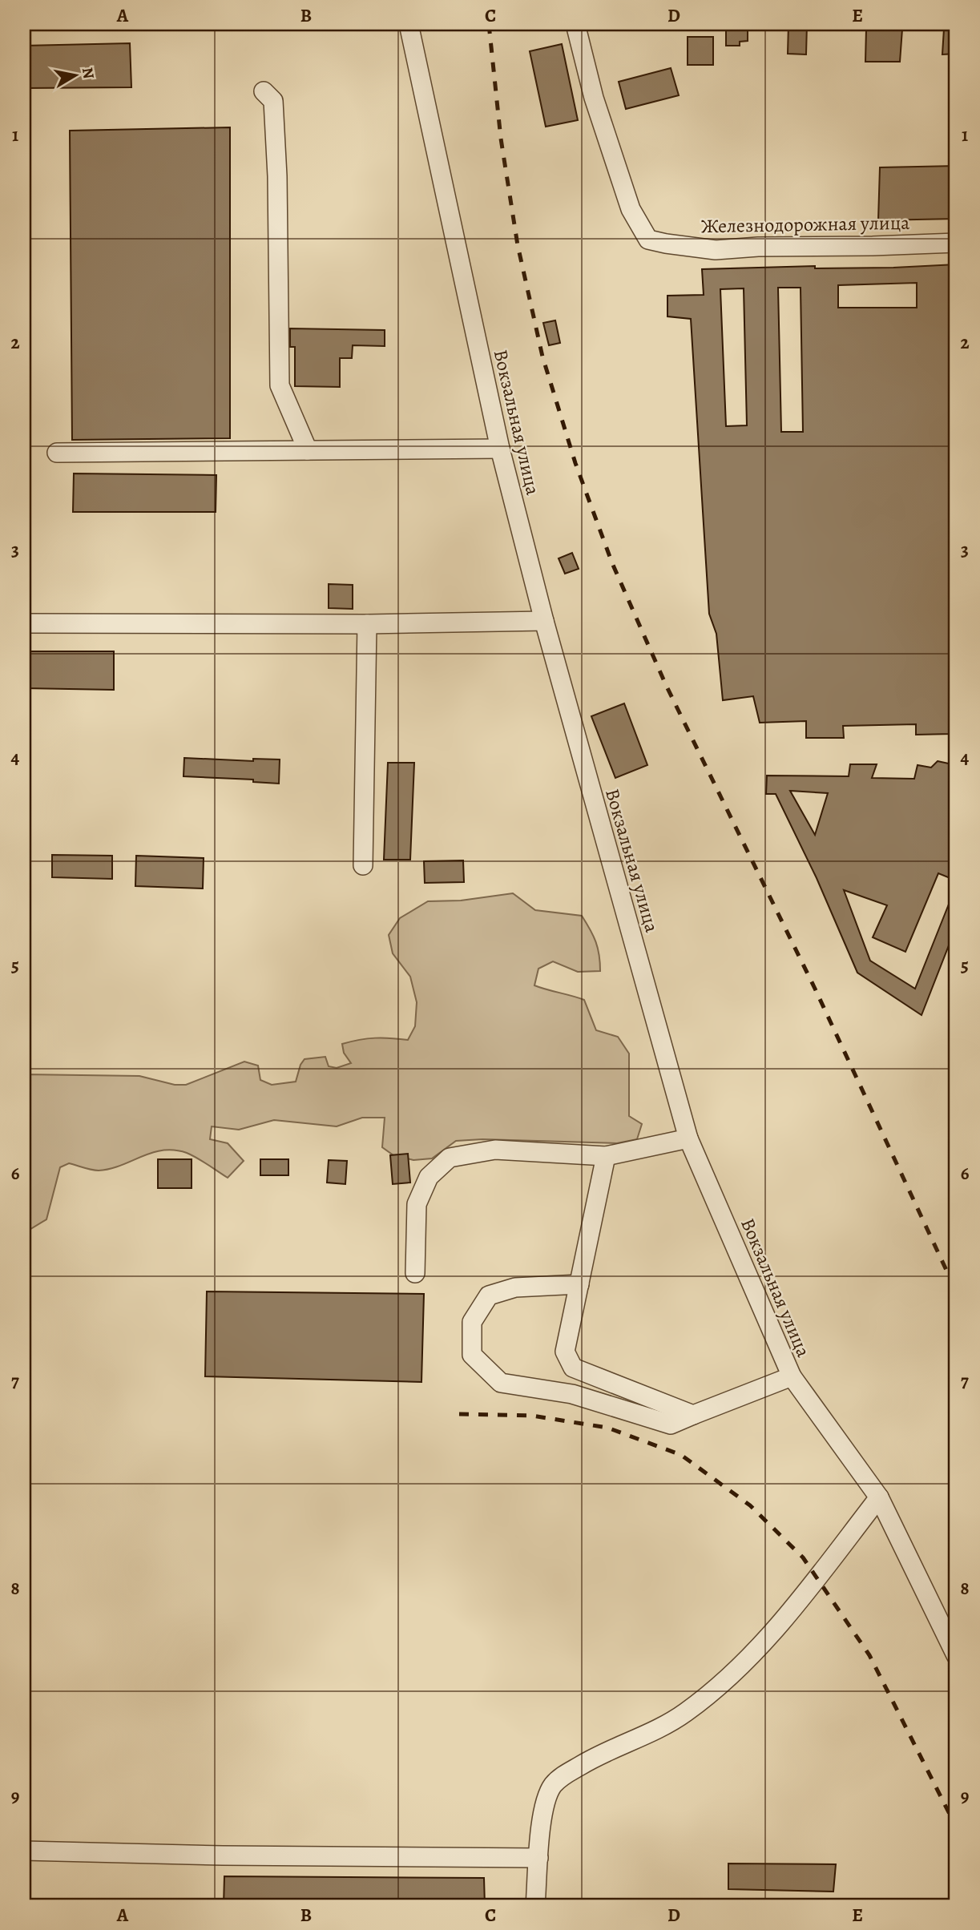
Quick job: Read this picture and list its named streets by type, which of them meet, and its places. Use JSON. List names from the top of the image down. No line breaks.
{"streets":{"street":["Железнодорожная улица","Вокзальная улица"]},"north":"right","grid":{"columns":["A","B","C","D","E"],"rows":["1","2","3","4","5","6","7","8","9"]}}
